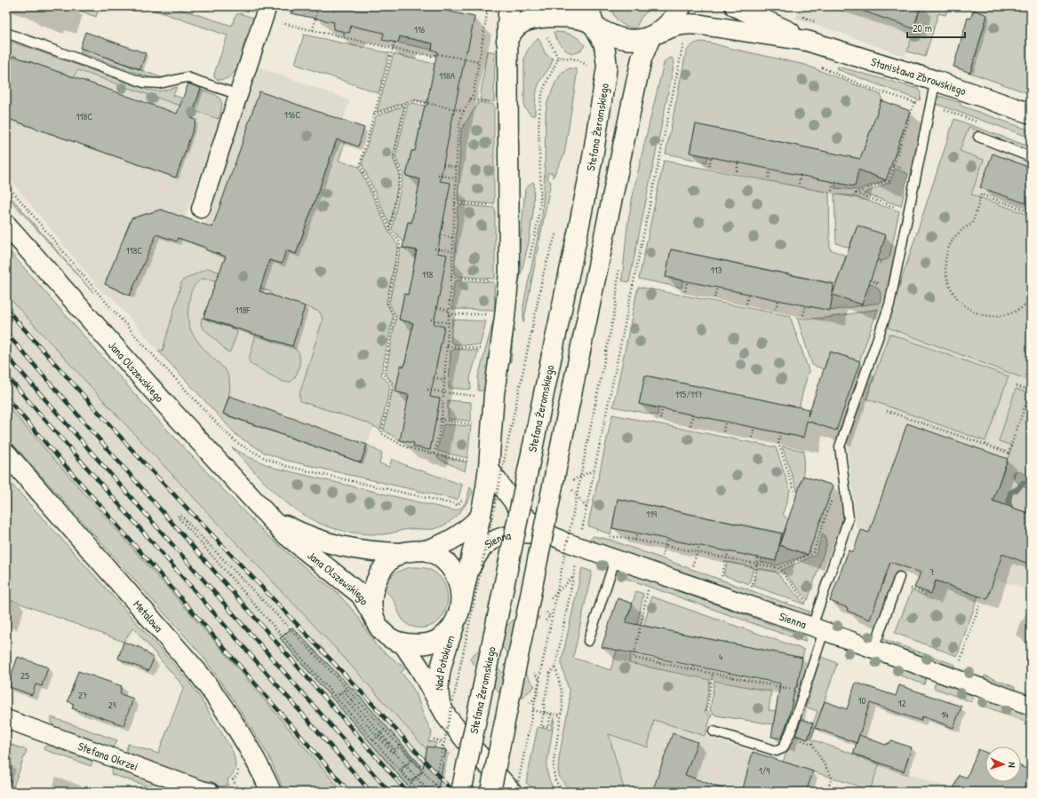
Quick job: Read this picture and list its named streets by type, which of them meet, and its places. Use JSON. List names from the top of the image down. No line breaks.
{"streets":{"main road":["Stanisława Zbrowskiego","Stefana Żeromskiego","Jana Olszewskiego","Metalowa","Nad Potokiem"],"street":["Sienna","Stefana Okrzei"]},"crossings":[["Jana Olszewskiego","Nad Potokiem"]],"house_numbers":["116","118A","116C","118C","118C","113","118","118F","115/117","119","7","4","25","27","10","12","29","14","1/9"],"scale_bar":"20 m","north":"right"}
